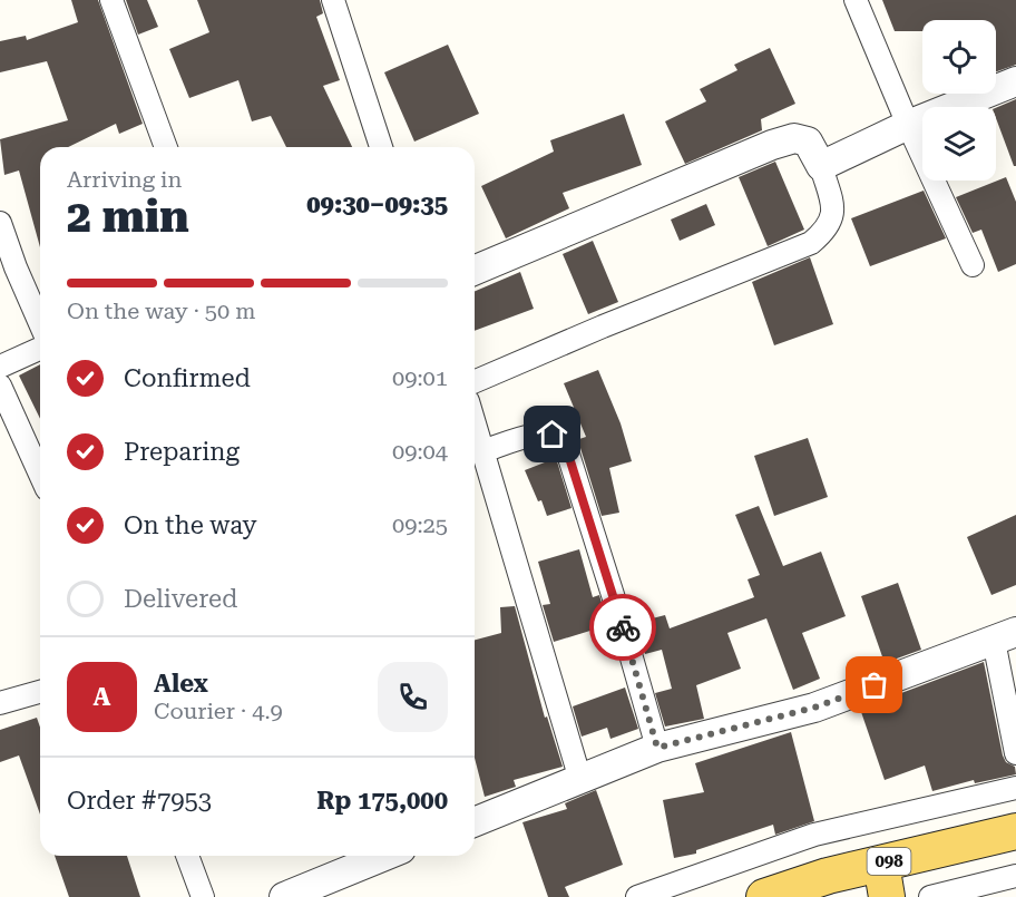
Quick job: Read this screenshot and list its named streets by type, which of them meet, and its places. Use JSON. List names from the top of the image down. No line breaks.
{"streets":{"main road":["098"]},"page":{"heading":["2 min","Arriving in","09:30–09:35"],"panel":["Alex","Courier · 4.9","Order #7953","Rp 175,000"],"bar":"On the way · 50 m","list":[["Confirmed","09:01"],["Preparing","09:04"],["On the way","09:25"],"Delivered"],"round":"A"}}
